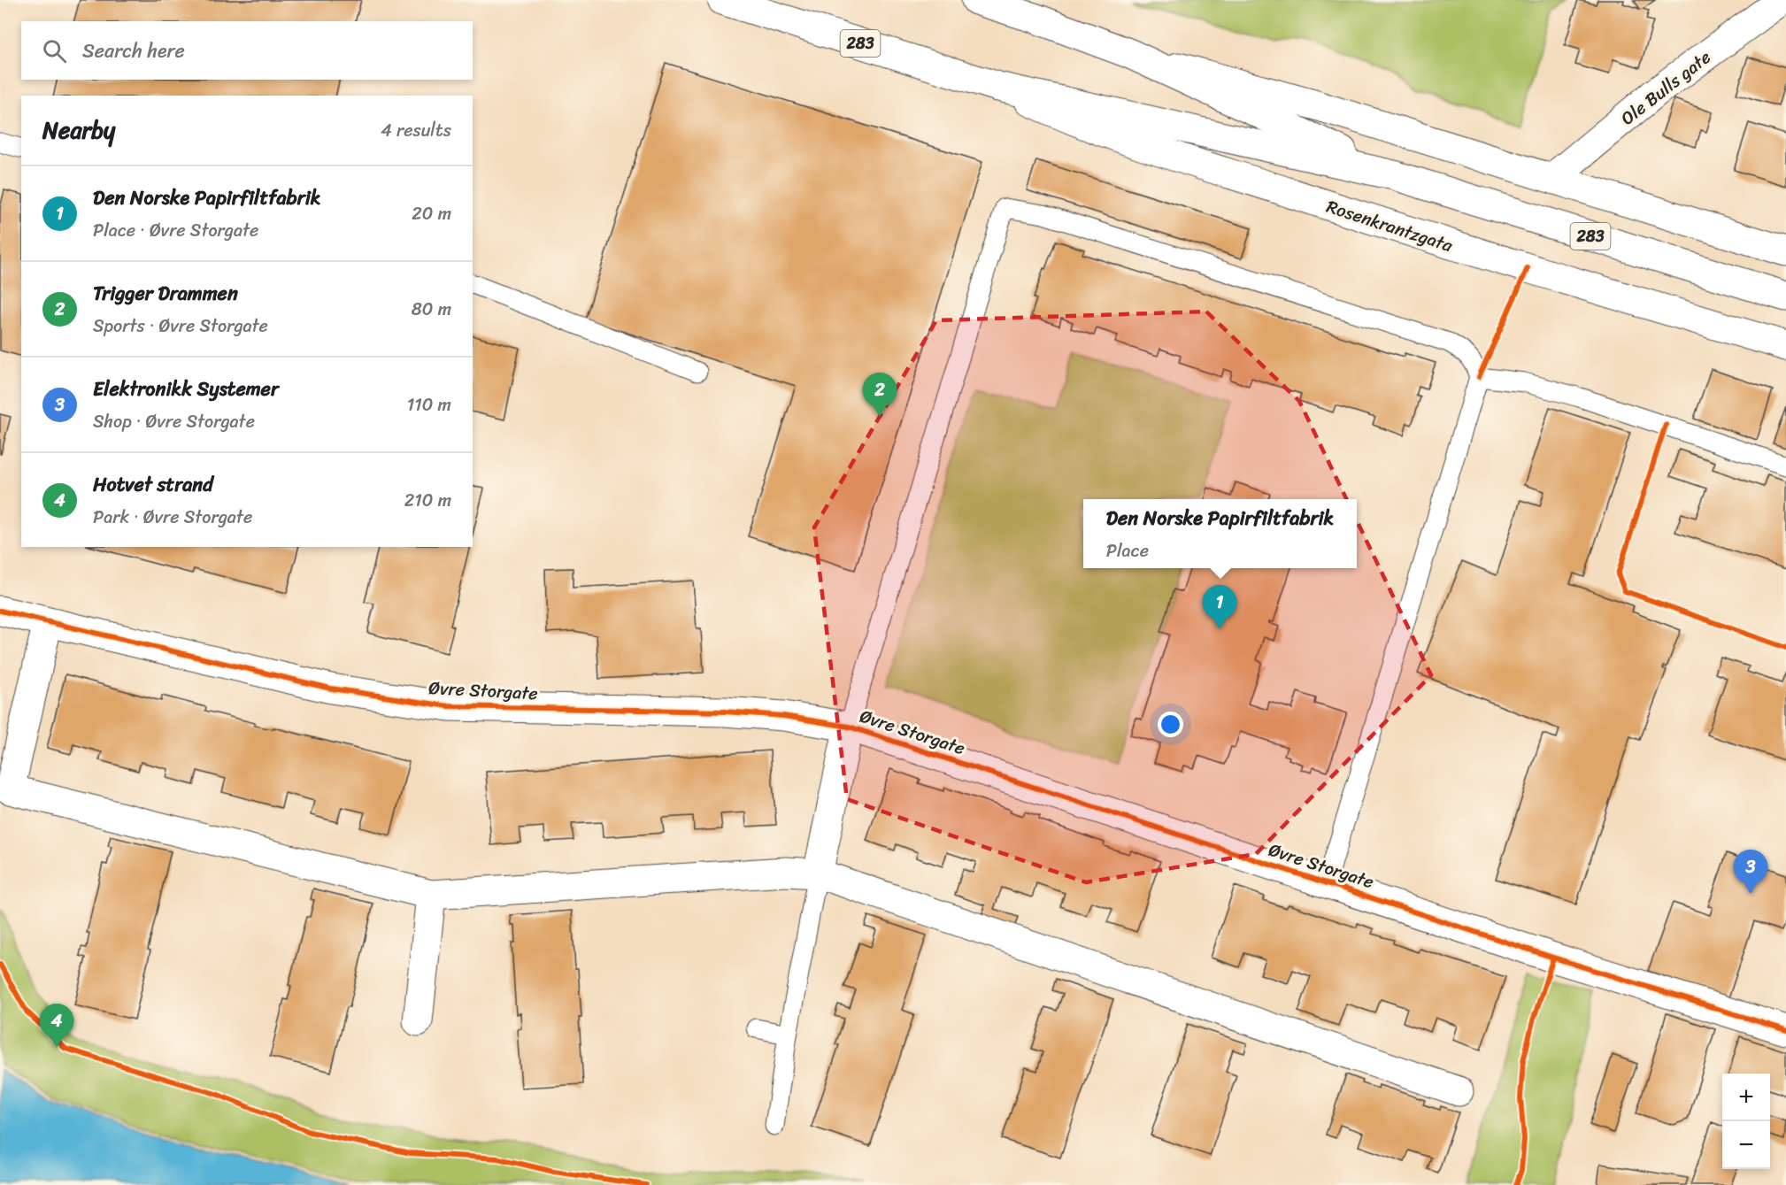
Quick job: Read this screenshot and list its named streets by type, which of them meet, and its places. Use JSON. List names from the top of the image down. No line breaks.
{"streets":{"street":["283","Ole Bulls gate","Rosenkrantzgata","Øvre Storgate"]},"crossings":[["Ole Bulls gate","Rosenkrantzgata"]],"page":{"search":"Search here","heading":["Nearby","4 results"],"list":[{"mark":"1","name":"Den Norske Papirfiltfabrik","note":"Place · Øvre Storgate","value":"20 m"},{"mark":"2","name":"Trigger Drammen","note":"Sports · Øvre Storgate","value":"80 m"},{"mark":"3","name":"Elektronikk Systemer","note":"Shop · Øvre Storgate","value":"110 m"},{"mark":"4","name":"Hotvet strand","note":"Park · Øvre Storgate","value":"210 m"}],"pins":["2","1","3","4"],"popup":["Den Norske Papirfiltfabrik","Place"],"map_buttons":["+","−"]}}
